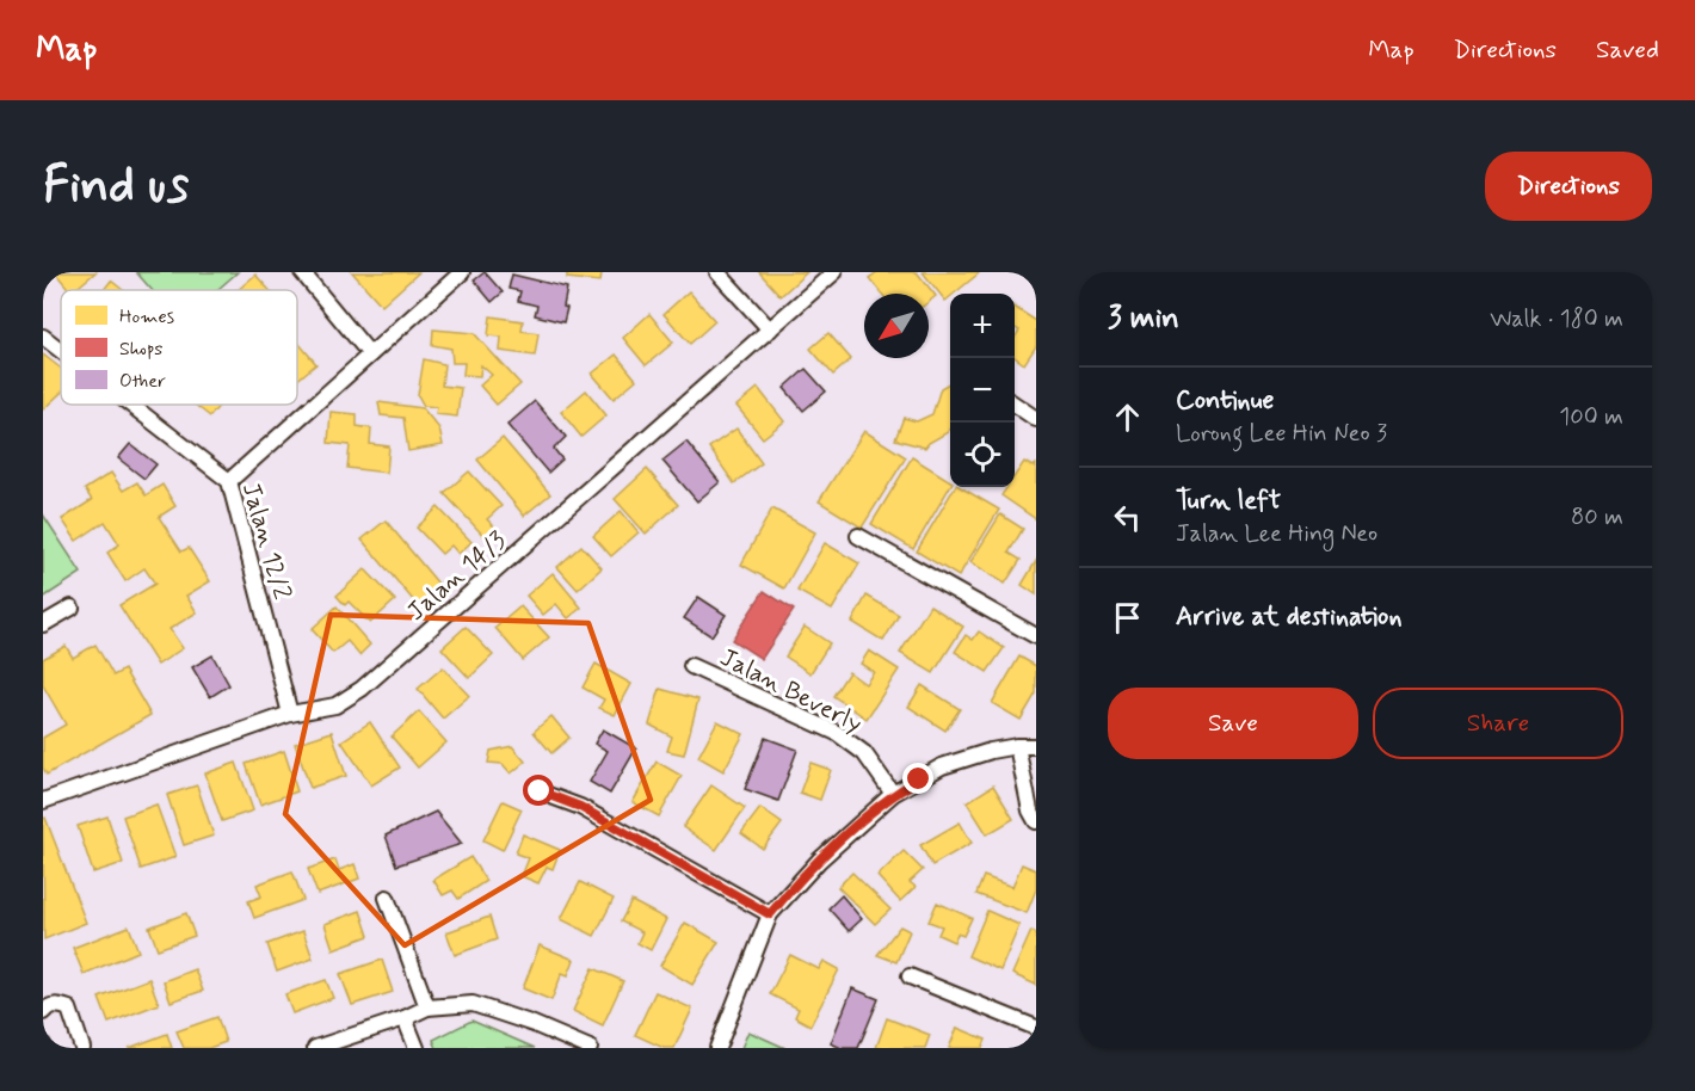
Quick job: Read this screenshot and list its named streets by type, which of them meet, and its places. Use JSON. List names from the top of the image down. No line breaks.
{"streets":{"street":["Jalan 12/2","Jalan 14/3","Jalan Beverly"]},"crossings":[["Jalan 12/2","Jalan 14/3"]],"legend":["Homes","Shops","Other"],"north":"bottom left","page":{"header":"Map","nav":["Map","Directions","Saved"],"buttons":["Directions",["Save","Share"]],"title":"Find us","heading":["3 min","Walk · 180 m"],"map_buttons":["+","−"],"list":[["Continue","Lorong Lee Hin Neo 3","100 m"],["Turn left","Jalan Lee Hing Neo","80 m"],"Arrive at destination"]}}
